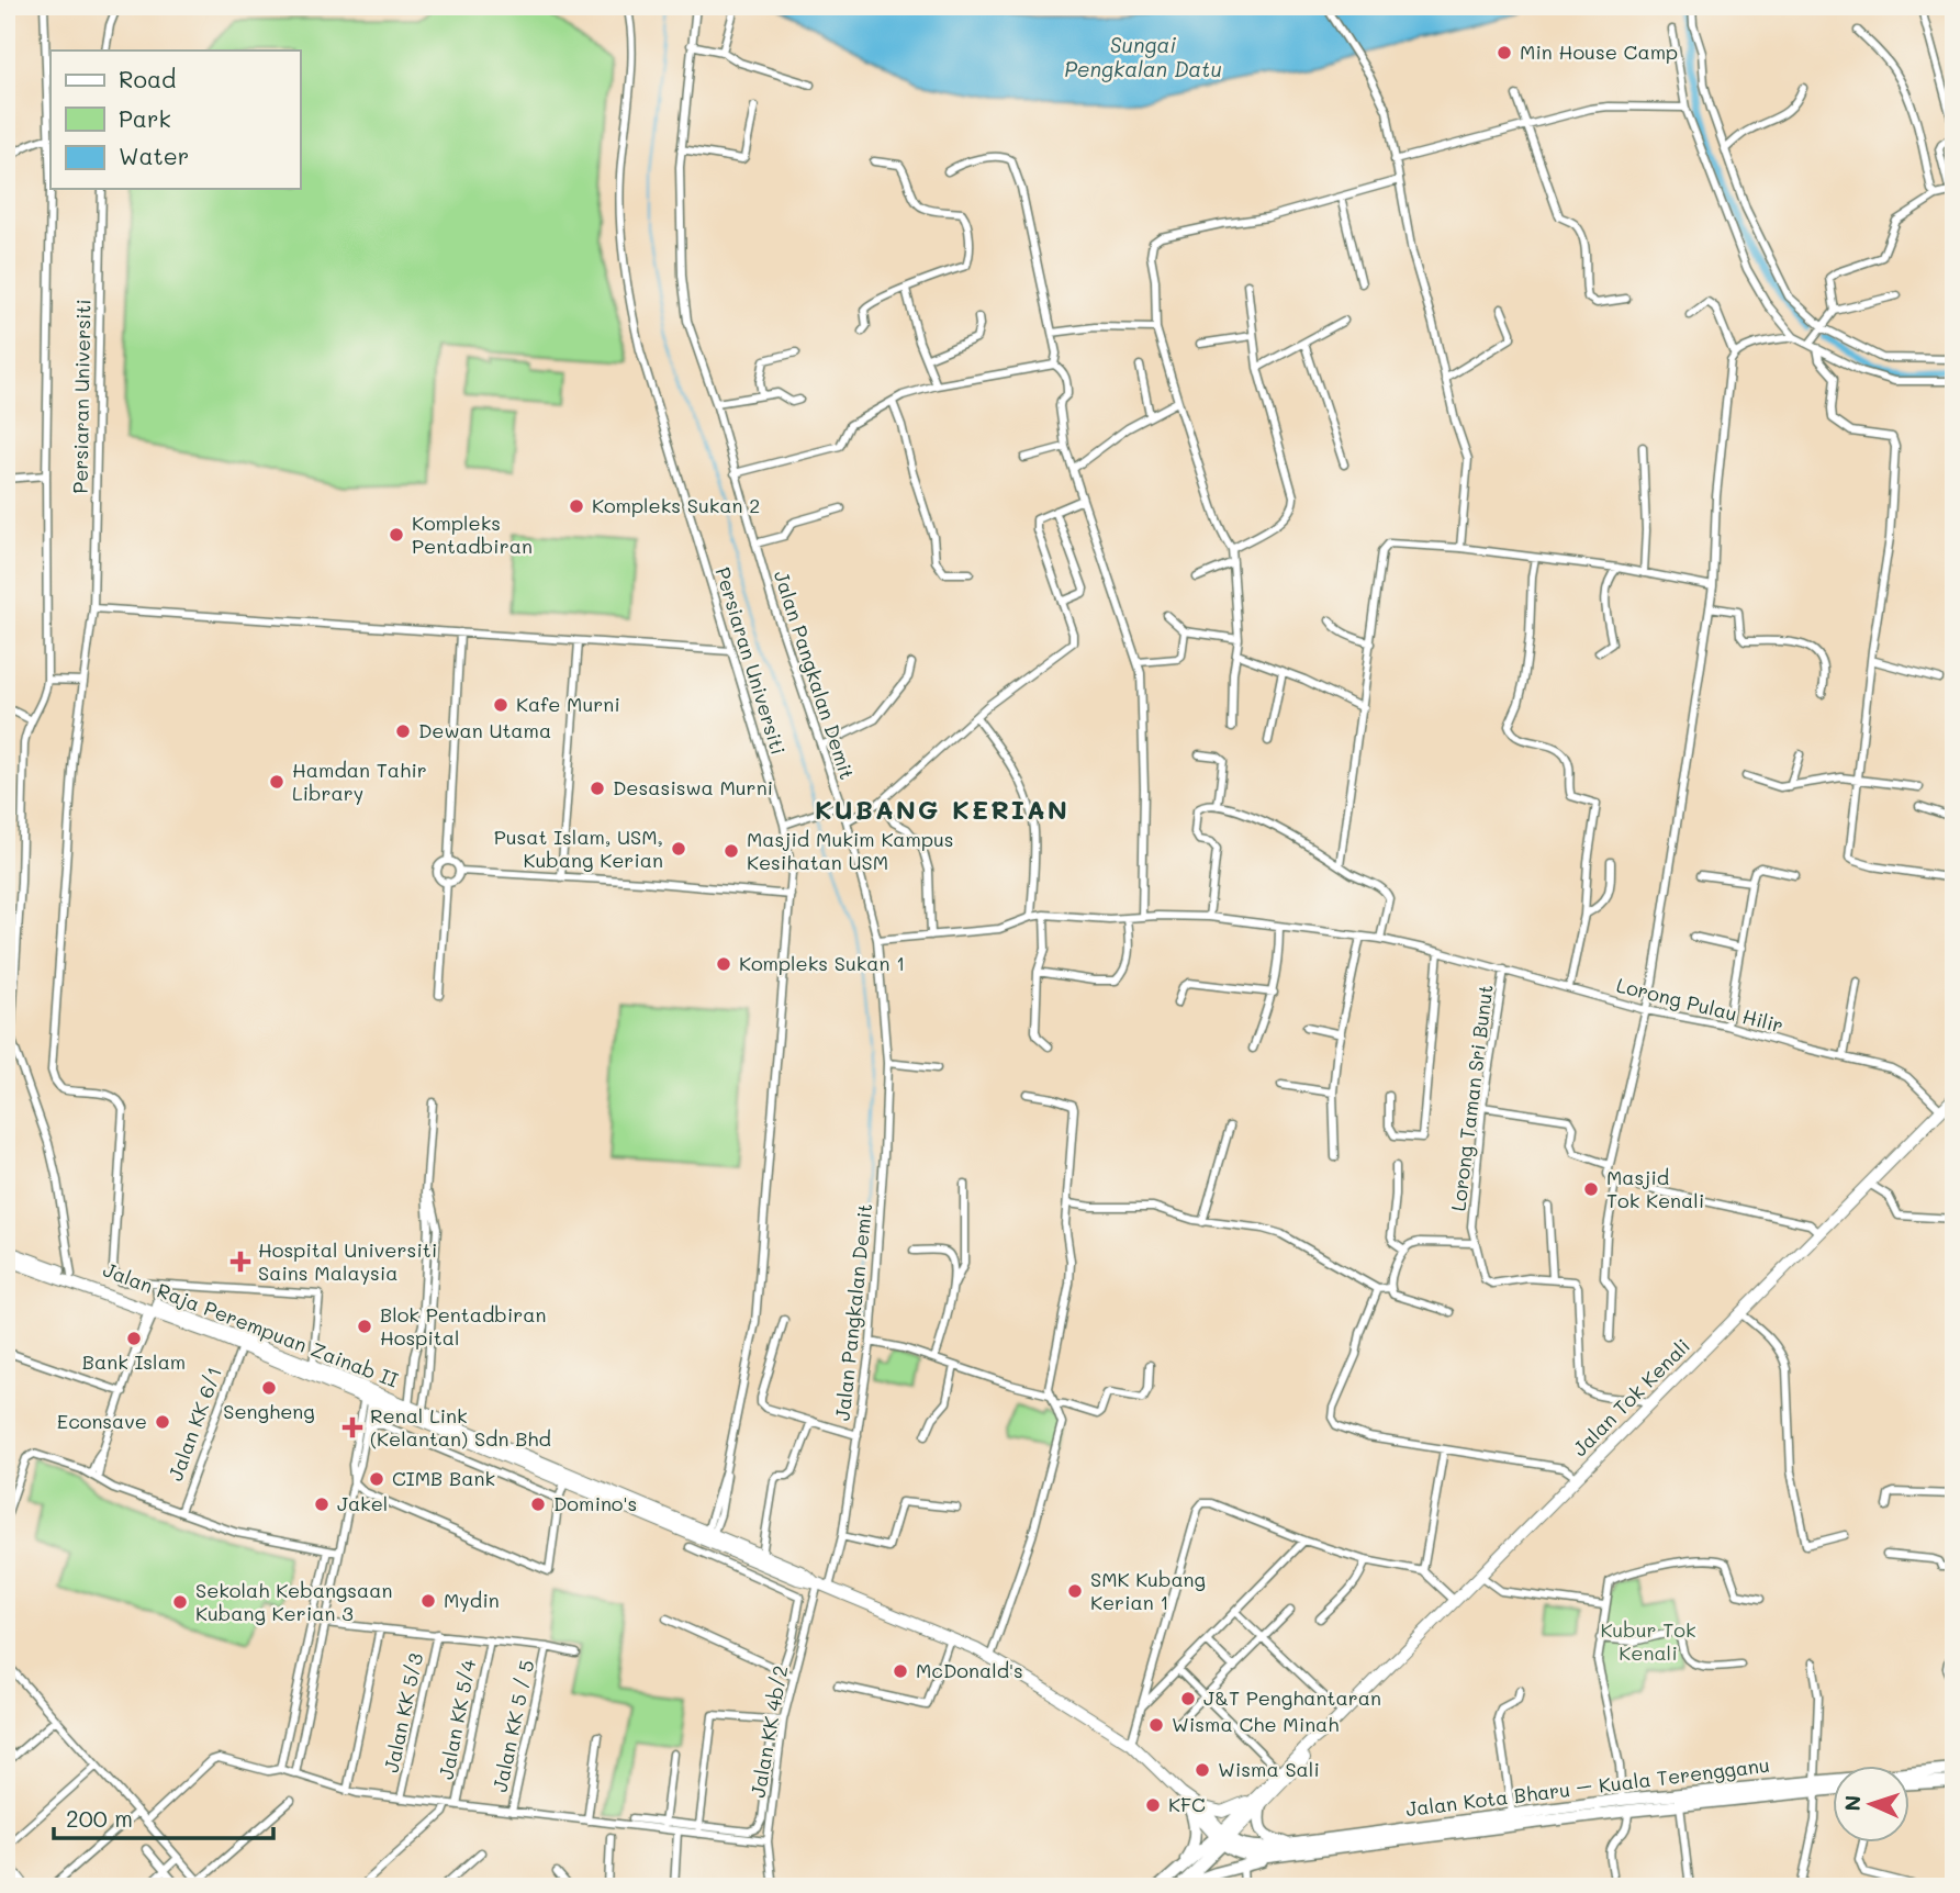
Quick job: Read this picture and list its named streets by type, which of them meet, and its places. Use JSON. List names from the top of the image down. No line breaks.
{"streets":{"highway":["Jalan Kota Bharu – Kuala Terengganu"],"main road":["Jalan Raja Perempuan Zainab II","Jalan Tok Kenali"],"street":["Persiaran Universiti","Jalan Pangkalan Demit","Lorong Pulau Hilir","Lorong Taman Sri Bunut","Jalan KK 6/1","Jalan KK 5/3","Jalan KK 5/4","Jalan KK 5 / 5","Jalan KK 4b/2"]},"crossings":[["Persiaran Universiti","Jalan Raja Perempuan Zainab II"],["Jalan Pangkalan Demit","Lorong Pulau Hilir"],["Jalan Pangkalan Demit","Jalan Raja Perempuan Zainab II"],["Jalan Pangkalan Demit","Jalan KK 4b/2"],["Lorong Pulau Hilir","Lorong Taman Sri Bunut"],["Lorong Pulau Hilir","Jalan Tok Kenali"],["Jalan Raja Perempuan Zainab II","Jalan Tok Kenali"],["Jalan Raja Perempuan Zainab II","Jalan KK 6/1"],["Jalan Raja Perempuan Zainab II","Jalan KK 4b/2"],["Jalan Raja Perempuan Zainab II","Jalan Kota Bharu – Kuala Terengganu"],["Jalan Tok Kenali","Jalan Kota Bharu – Kuala Terengganu"]],"districts":["KUBANG KERIAN"],"water":["Sungai Pengkalan Datu"],"parks":["Kubur Tok Kenali"],"places":{"other":["Min House Camp","Kompleks Sukan 2","Kompleks Pentadbiran","Kafe Murni","Dewan Utama","Hamdan Tahir Library","Desasiswa Murni","Pusat Islam, USM, Kubang Kerian","Masjid Mukim Kampus Kesihatan USM","Kompleks Sukan 1","Masjid Tok Kenali","Blok Pentadbiran Hospital","Bank Islam","Sengheng","Econsave","CIMB Bank","Jakel","Domino's","SMK Kubang Kerian 1","Mydin","Sekolah Kebangsaan Kubang Kerian 3","McDonald's","J&T Penghantaran","Wisma Che Minah","Wisma Sali","KFC"],"health":["Hospital Universiti Sains Malaysia","Renal Link (Kelantan) Sdn Bhd"]},"legend":["Road","Park","Water"],"scale_bar":"200 m","north":"left"}
